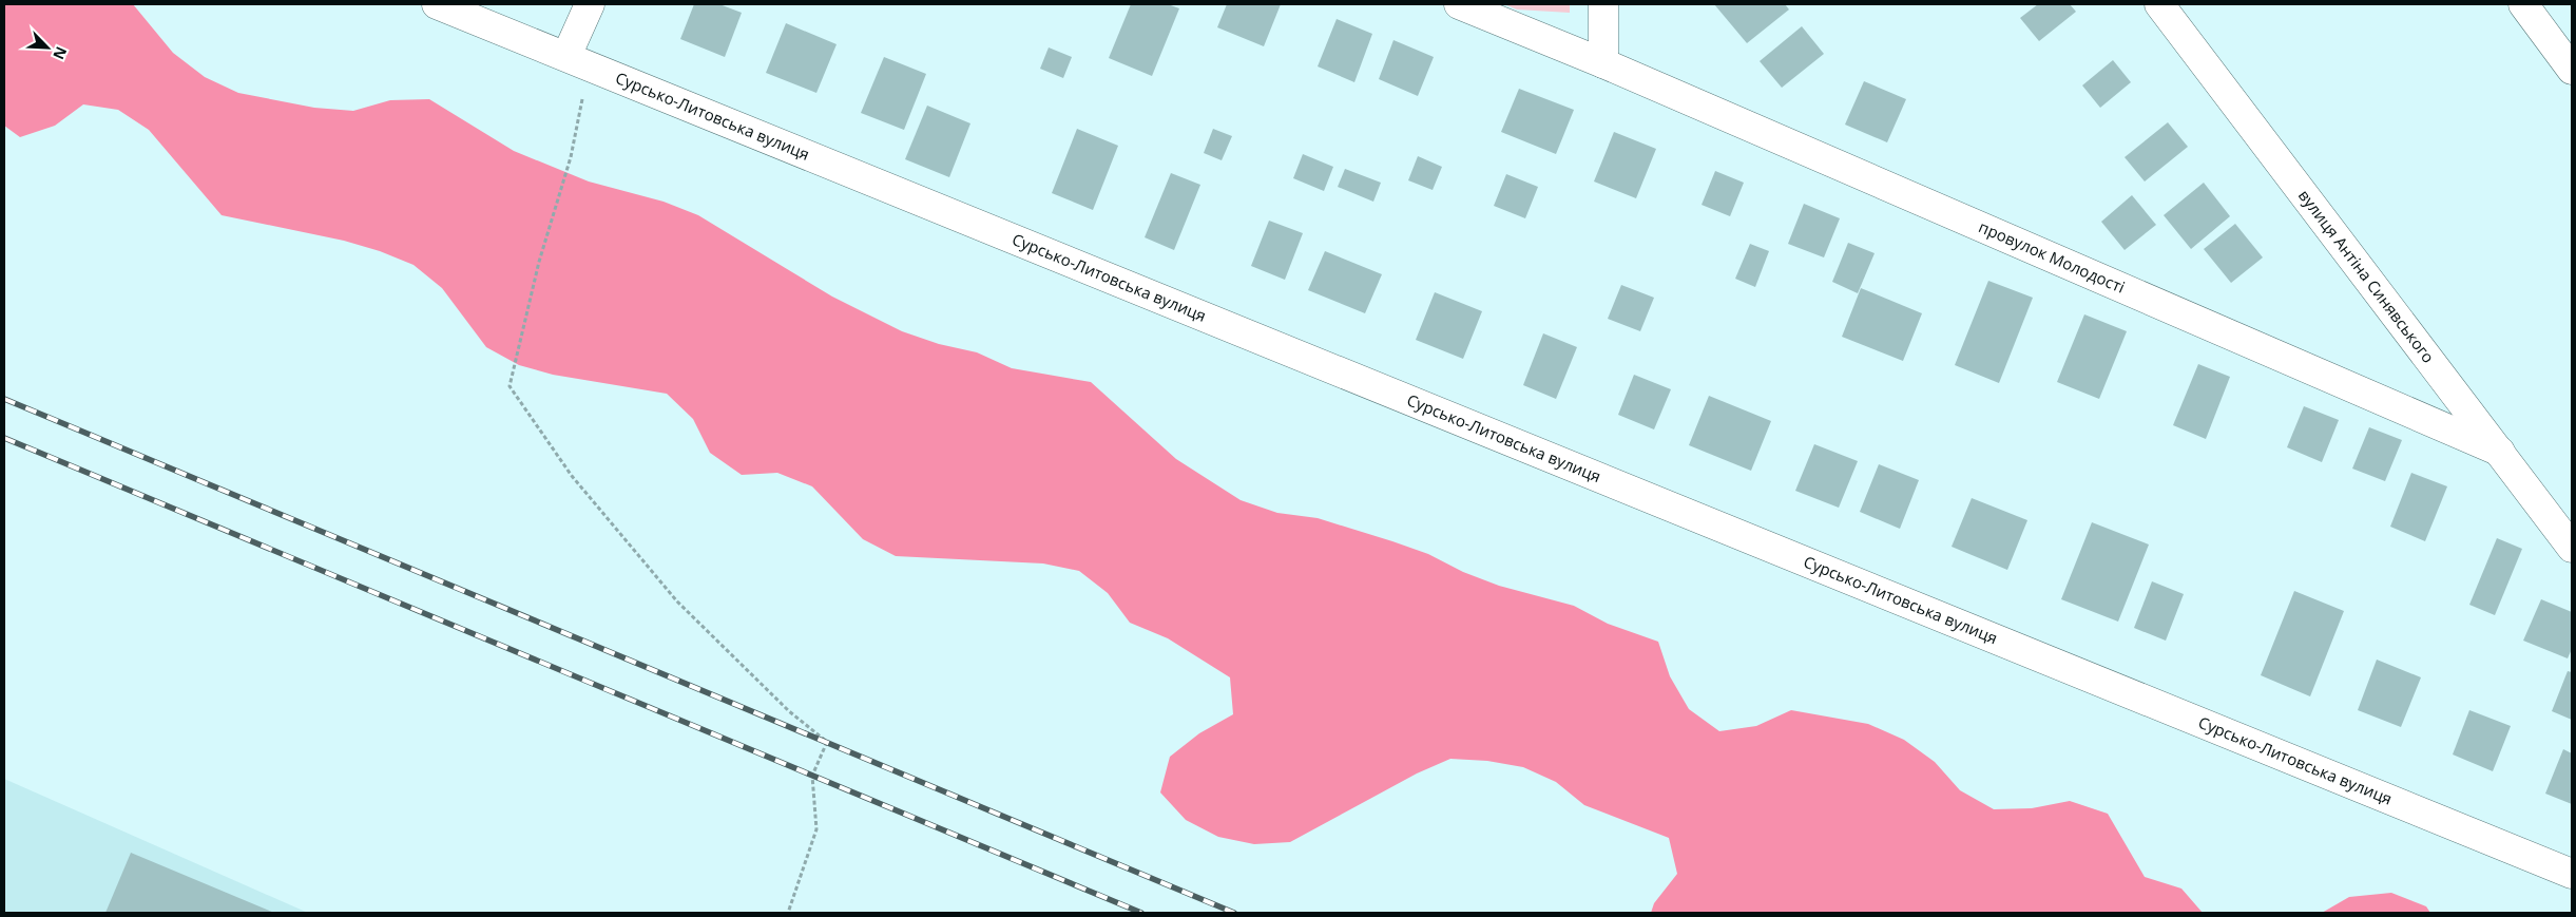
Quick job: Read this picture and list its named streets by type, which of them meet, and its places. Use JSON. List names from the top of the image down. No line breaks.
{"streets":{"street":["Сурсько-Литовська вулиця","провулок Молодості","вулиця Антіна Синявського"]},"crossings":[["провулок Молодості","вулиця Антіна Синявського"]],"north":"bottom right"}
